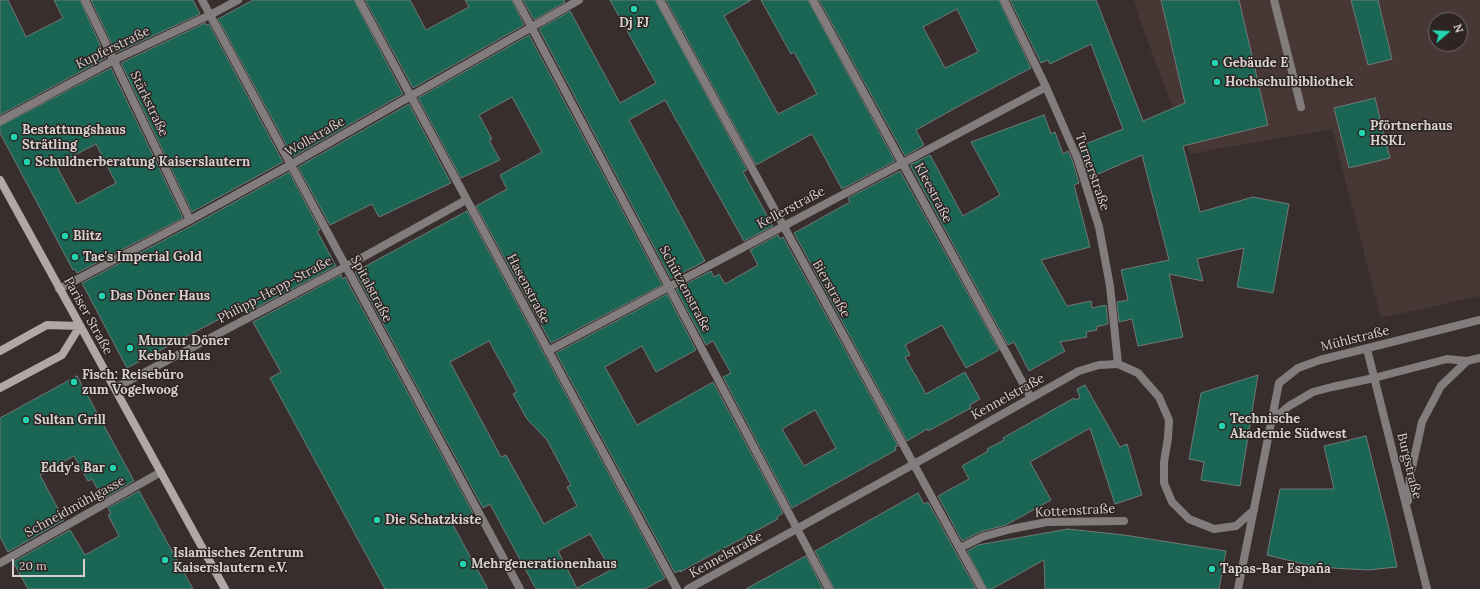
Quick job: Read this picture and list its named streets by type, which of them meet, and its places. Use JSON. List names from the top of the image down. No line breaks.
{"streets":{"main road":["Pariser Straße"],"street":["Kupferstraße","Stärkstraße","Wollstraße","Turnerstraße","Kleestraße","Kellerstraße","Spitalstraße","Hasenstraße","Schützenstraße","Bierstraße","Philipp-Hepp-Straße","Mühlstraße","Kennelstraße","Burgstraße","Schneidmühlgasse","Kottenstraße"]},"crossings":[["Kupferstraße","Stärkstraße"],["Kupferstraße","Spitalstraße"],["Stärkstraße","Wollstraße"],["Wollstraße","Spitalstraße"],["Wollstraße","Hasenstraße"],["Wollstraße","Schützenstraße"],["Wollstraße","Pariser Straße"],["Turnerstraße","Kellerstraße"],["Turnerstraße","Kennelstraße"],["Kleestraße","Kellerstraße"],["Kleestraße","Kennelstraße"],["Kellerstraße","Hasenstraße"],["Kellerstraße","Schützenstraße"],["Kellerstraße","Bierstraße"],["Spitalstraße","Philipp-Hepp-Straße"],["Hasenstraße","Philipp-Hepp-Straße"],["Schützenstraße","Kennelstraße"],["Bierstraße","Kennelstraße"],["Bierstraße","Kottenstraße"],["Philipp-Hepp-Straße","Pariser Straße"],["Pariser Straße","Schneidmühlgasse"],["Mühlstraße","Kennelstraße"],["Mühlstraße","Burgstraße"]],"places":["Dj FJ","Gebäude E","Hochschulbibliothek","Pförtnerhaus HSKL","Bestattungshaus Strätling","Schuldnerberatung Kaiserslautern","Blitz","Tae's Imperial Gold","Das Döner Haus","Munzur Döner Kebab Haus","Fisch: Reisebüro zum Vogelwoog","Sultan Grill","Technische Akademie Südwest","Eddy's Bar","Die Schatzkiste","Islamisches Zentrum Kaiserslautern e.V.","Mehrgenerationenhaus","Tapas-Bar España"],"scale_bar":"20 m","north":"right"}
